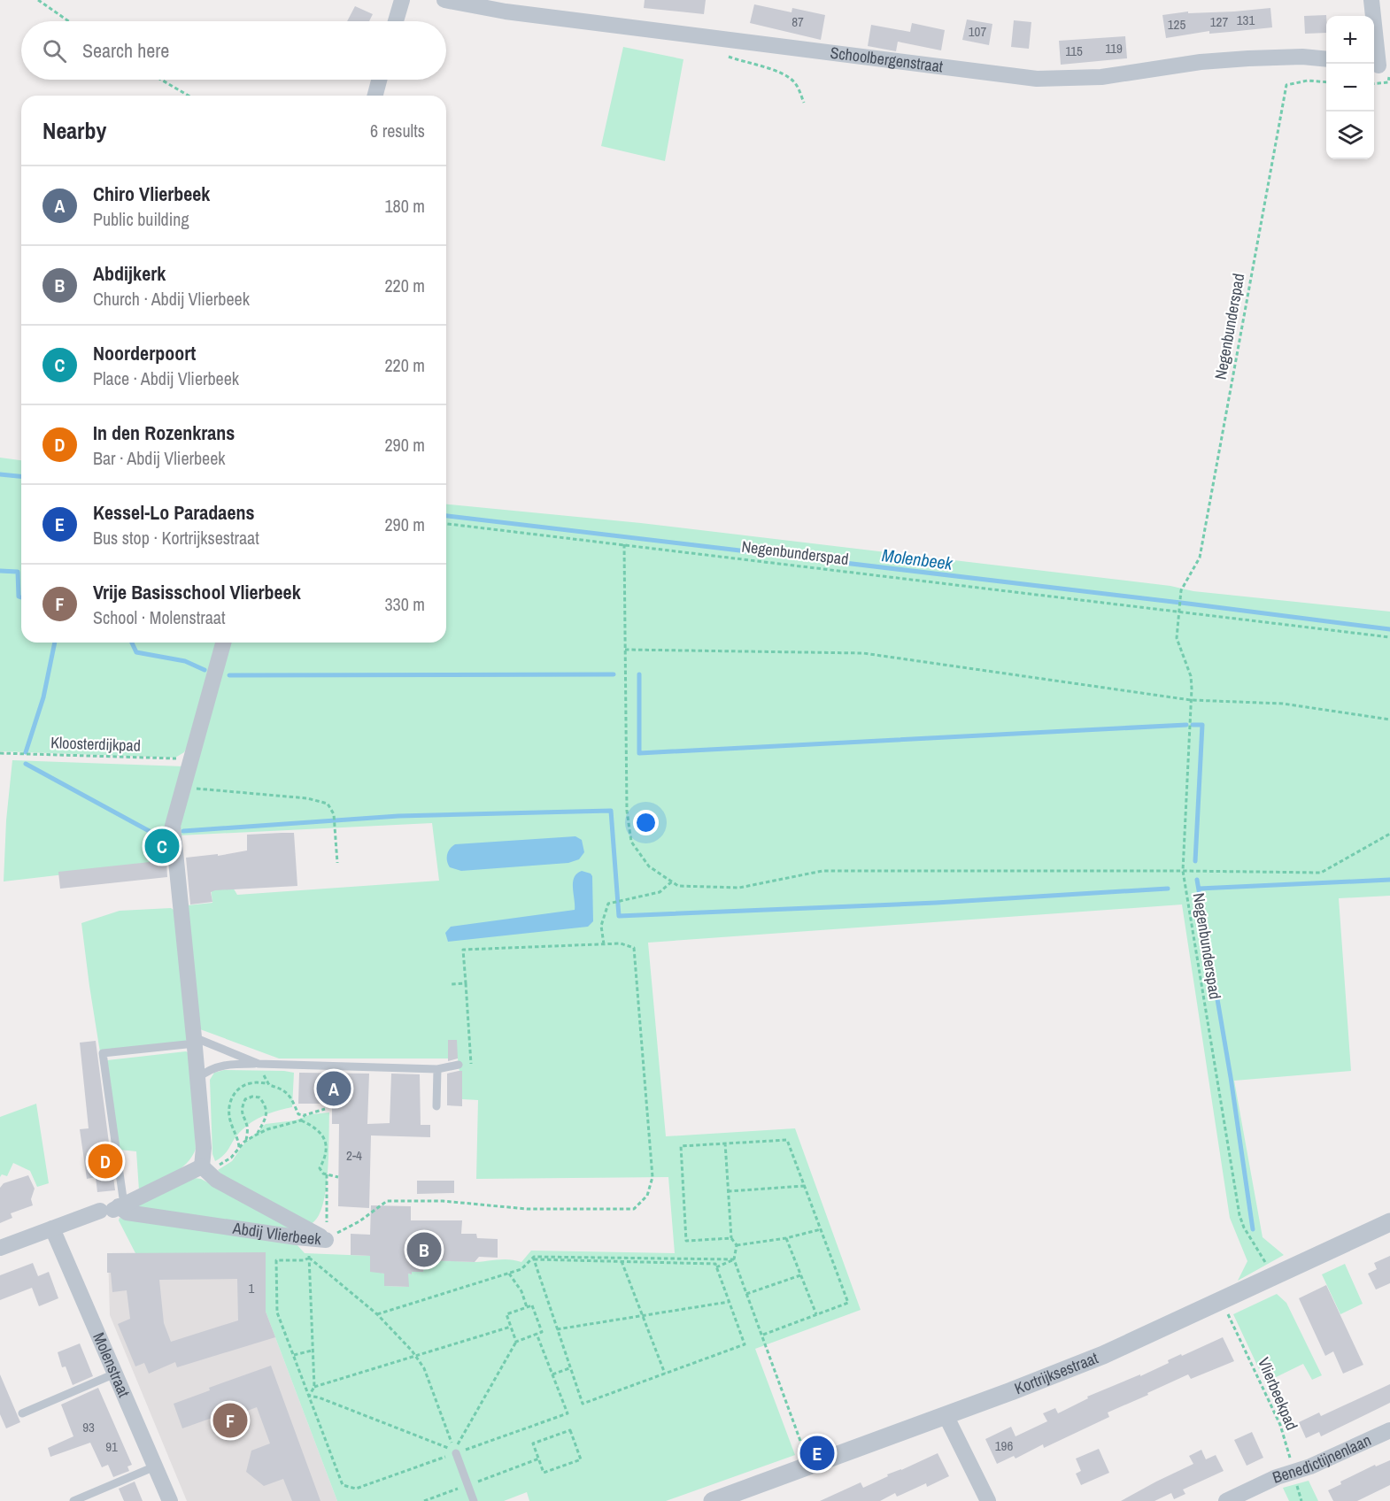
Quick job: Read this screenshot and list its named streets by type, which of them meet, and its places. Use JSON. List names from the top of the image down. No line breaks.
{"streets":{"street":["Schoolbergenstraat","Abdij Vlierbeek","Molenstraat","Kortrijksestraat","Benedictijnenlaan"],"path":["Negenbunderspad","Kloosterdijkpad","Vlierbeekpad"]},"crossings":[["Negenbunderspad","Kortrijksestraat"],["Kortrijksestraat","Vlierbeekpad"],["Vlierbeekpad","Benedictijnenlaan"]],"water":["Molenbeek"],"house_numbers":["131","87","127","125","107","119","115","2-4","1","93","196","91"],"page":{"map_buttons":["+","−"],"search":"Search here","heading":["Nearby","6 results"],"list":[{"mark":"A","name":"Chiro Vlierbeek","note":"Public building","value":"180 m"},{"mark":"B","name":"Abdijkerk","note":"Church · Abdij Vlierbeek","value":"220 m"},{"mark":"C","name":"Noorderpoort","note":"Place · Abdij Vlierbeek","value":"220 m"},{"mark":"D","name":"In den Rozenkrans","note":"Bar · Abdij Vlierbeek","value":"290 m"},{"mark":"E","name":"Kessel-Lo Paradaens","note":"Bus stop · Kortrijksestraat","value":"290 m"},{"mark":"F","name":"Vrije Basisschool Vlierbeek","note":"School · Molenstraat","value":"330 m"}],"pins":["C","A","D","B","F","E"]}}
